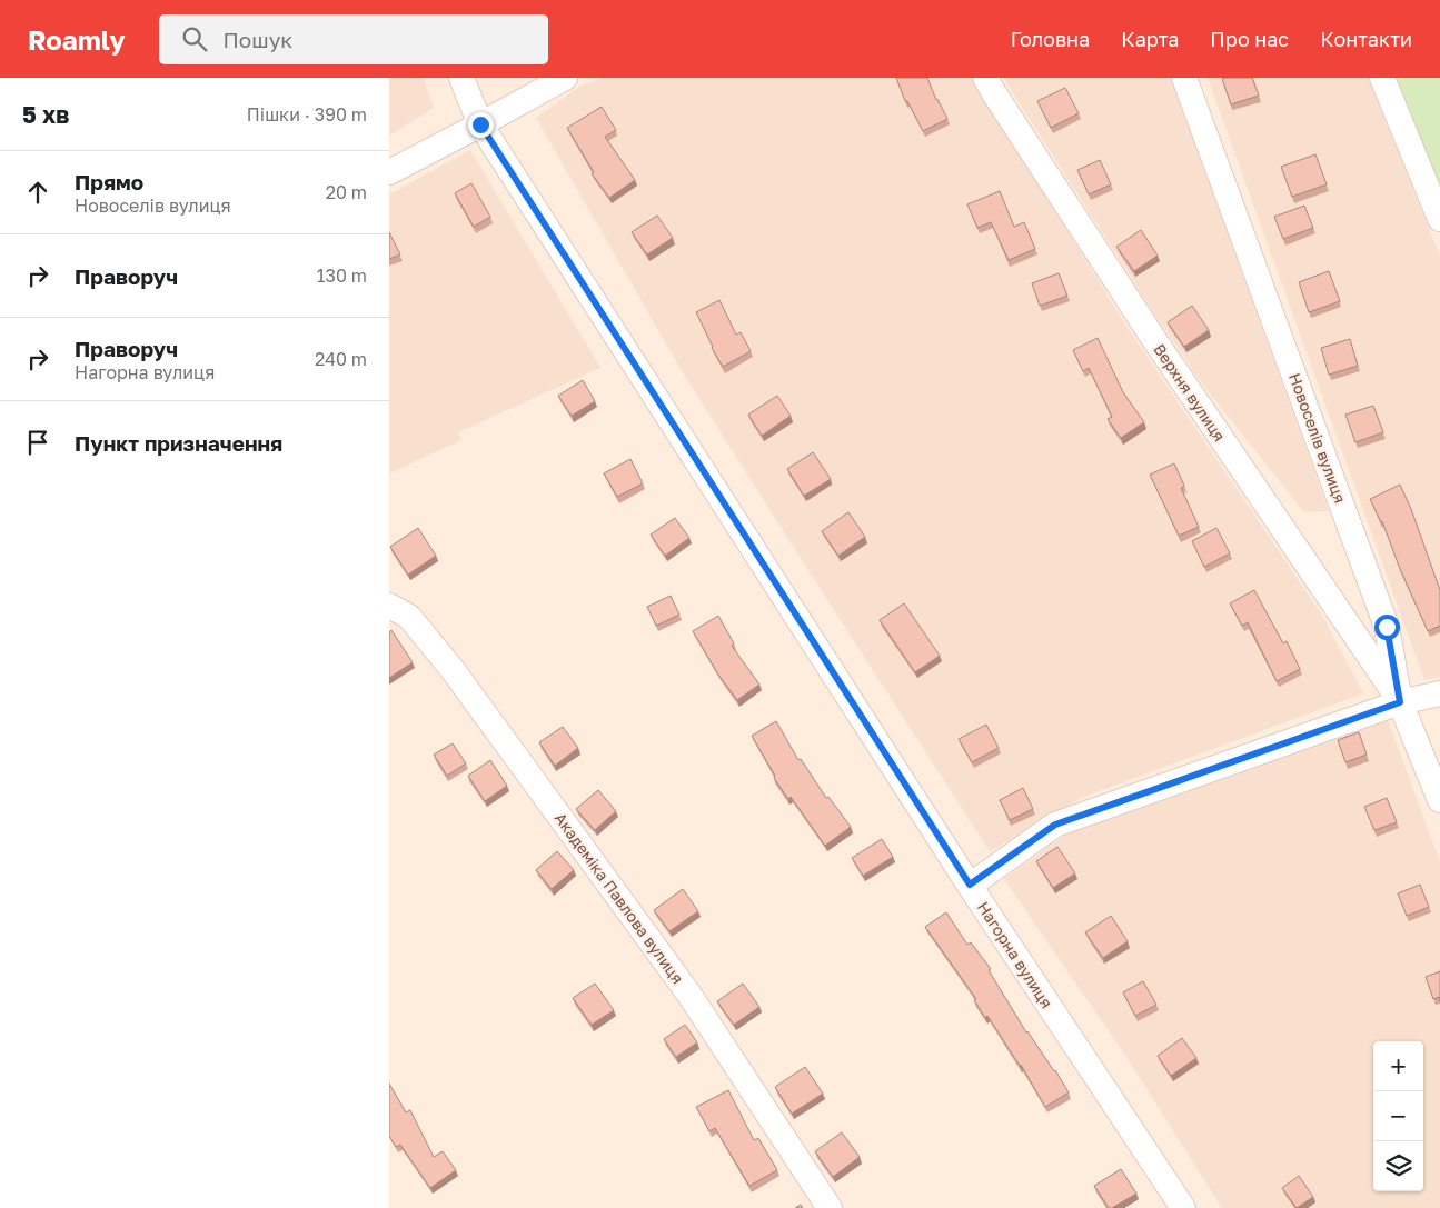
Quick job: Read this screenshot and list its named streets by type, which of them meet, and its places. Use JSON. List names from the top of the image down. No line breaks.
{"streets":{"street":["Верхня вулиця","Новоселів вулиця","Академіка Павлова вулиця","Нагорна вулиця"]},"crossings":[["Верхня вулиця","Новоселів вулиця"]],"page":{"header":"Roamly","search":"Пошук","nav":["Головна","Карта","Про нас","Контакти"],"heading":["5 хв","Пішки · 390 m"],"list":[["Прямо","Новоселів вулиця","20 m"],["Праворуч","130 m"],["Праворуч","Нагорна вулиця","240 m"],"Пункт призначення"],"map_buttons":["+","−"]}}
